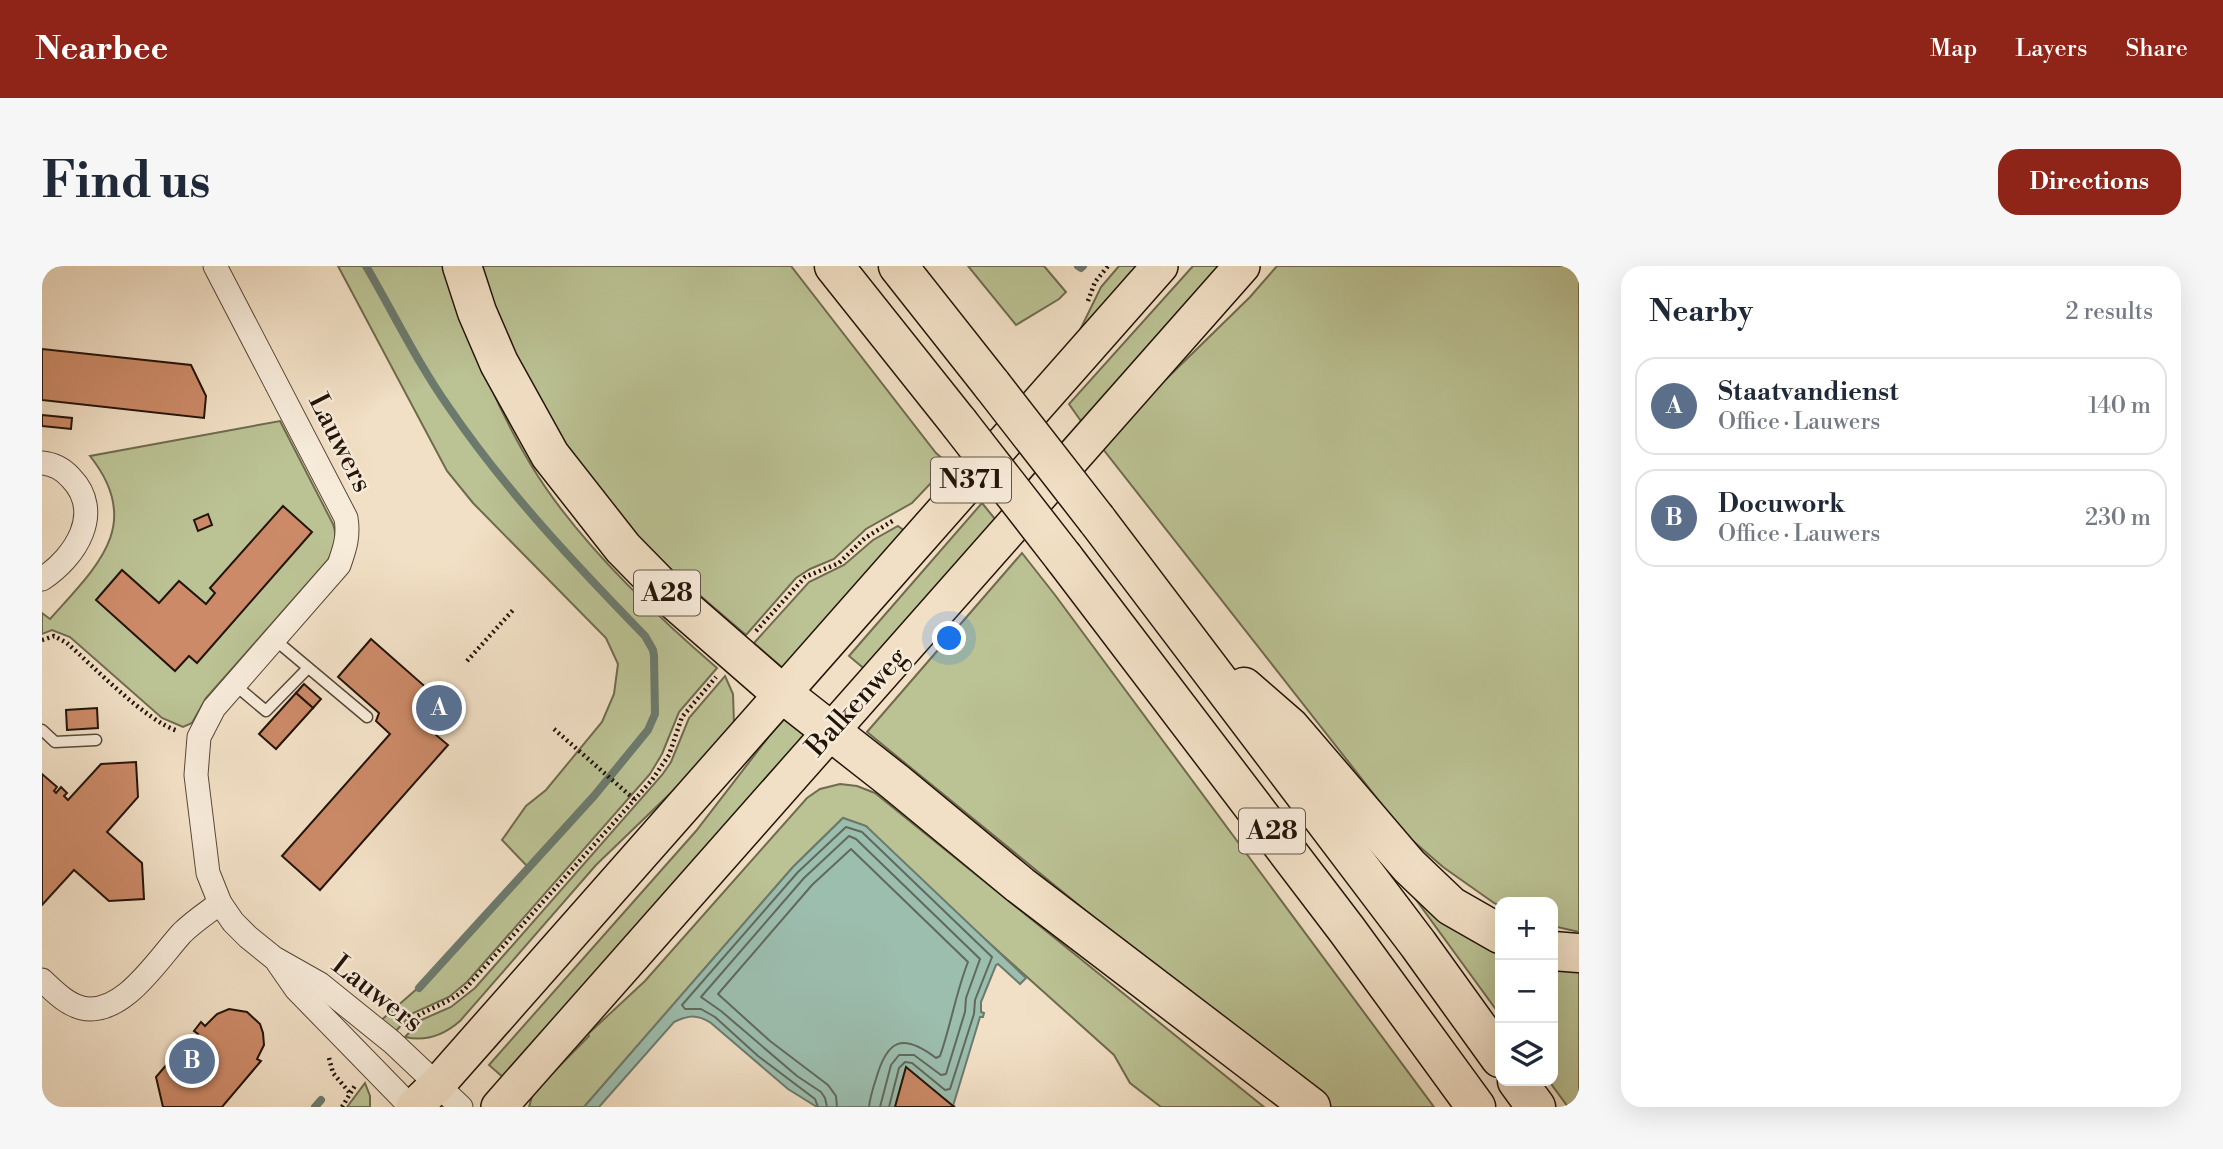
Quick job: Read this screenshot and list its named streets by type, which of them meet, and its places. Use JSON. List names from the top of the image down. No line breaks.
{"streets":{"highway":["A28"],"main road":["N371","Balkenweg"],"street":["Lauwers"]},"crossings":[["N371","A28"],["A28","Balkenweg"]],"page":{"header":"Nearbee","nav":["Map","Layers","Share"],"buttons":"Directions","title":"Find us","heading":["Nearby","2 results"],"list":[{"mark":"A","name":"Staatvandienst","note":"Office · Lauwers","value":"140 m"},{"mark":"B","name":"Docuwork","note":"Office · Lauwers","value":"230 m"}],"pins":["A","B"],"map_buttons":["+","−"]}}
